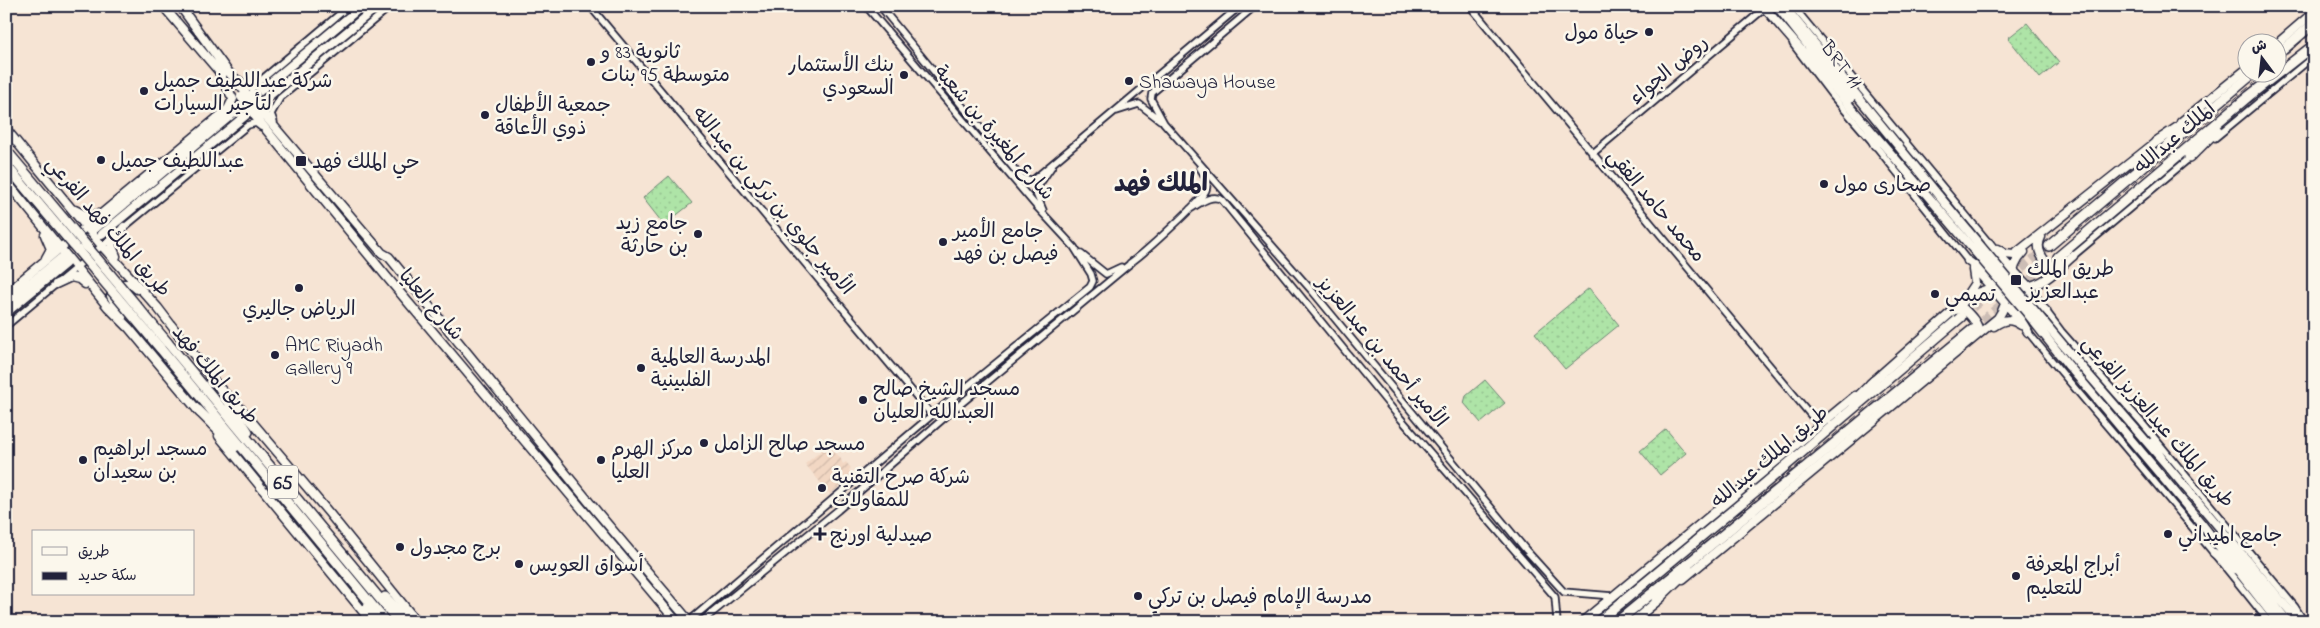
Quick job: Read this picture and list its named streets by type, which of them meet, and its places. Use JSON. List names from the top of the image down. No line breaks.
{"streets":{"highway":["الملك عبدالله","طريق الملك فهد","طريق الملك عبدالله","65"],"main road":["BRT 11","طريق الملك فهد الفرعي","شارع العليا"],"street":["روض الجواء","شارع المغيرة بن شعبة","الأمير جلوي بن تركي بن عبدالله","محمد حامد الفقي","الأمير أحمد بن عبدالعزيز","طريق الملك عبدالعزيز الفرعي"]},"crossings":[["روض الجواء","محمد حامد الفقي"],["شارع المغيرة بن شعبة","الأمير جلوي بن تركي بن عبدالله"],["شارع المغيرة بن شعبة","الأمير أحمد بن عبدالعزيز"]],"districts":["الملك فهد"],"places":{"other":["حياة مول","ثانوية 83 و متوسطة 95 بنات","بنك الأستثمار السعودي","Shawaya House","شركة عبداللطيف جميل لتأجير السيارات","جمعية الأطفال ذوي الأعاقة","عبداللطيف جميل","صحارى مول","جامع زيد بن حارثة","جامع الأمير فيصل بن فهد","الرياض جاليري","تمیمي","AMC Riyadh Gallery 9","المدرسة العالمية الفلبينية","مسجد الشيخ صالح العبدالله العليان","مسجد صالح الزامل","مسجد ابراهيم بن سعيدان","مركز الهرم العليا","شركة صرح التقنية للمقاولات","جامع الميداني","برج مجدول","أسواق العويس","أبراج المعرفة للتعليم","مدرسة الإمام فيصل بن تركي"],"transit":["حي الملك فهد","طريق الملك عبدالعزيز"],"health":["صيدلية اورنج"]},"legend":["طريق","سكة حديد"],"north":"top"}
